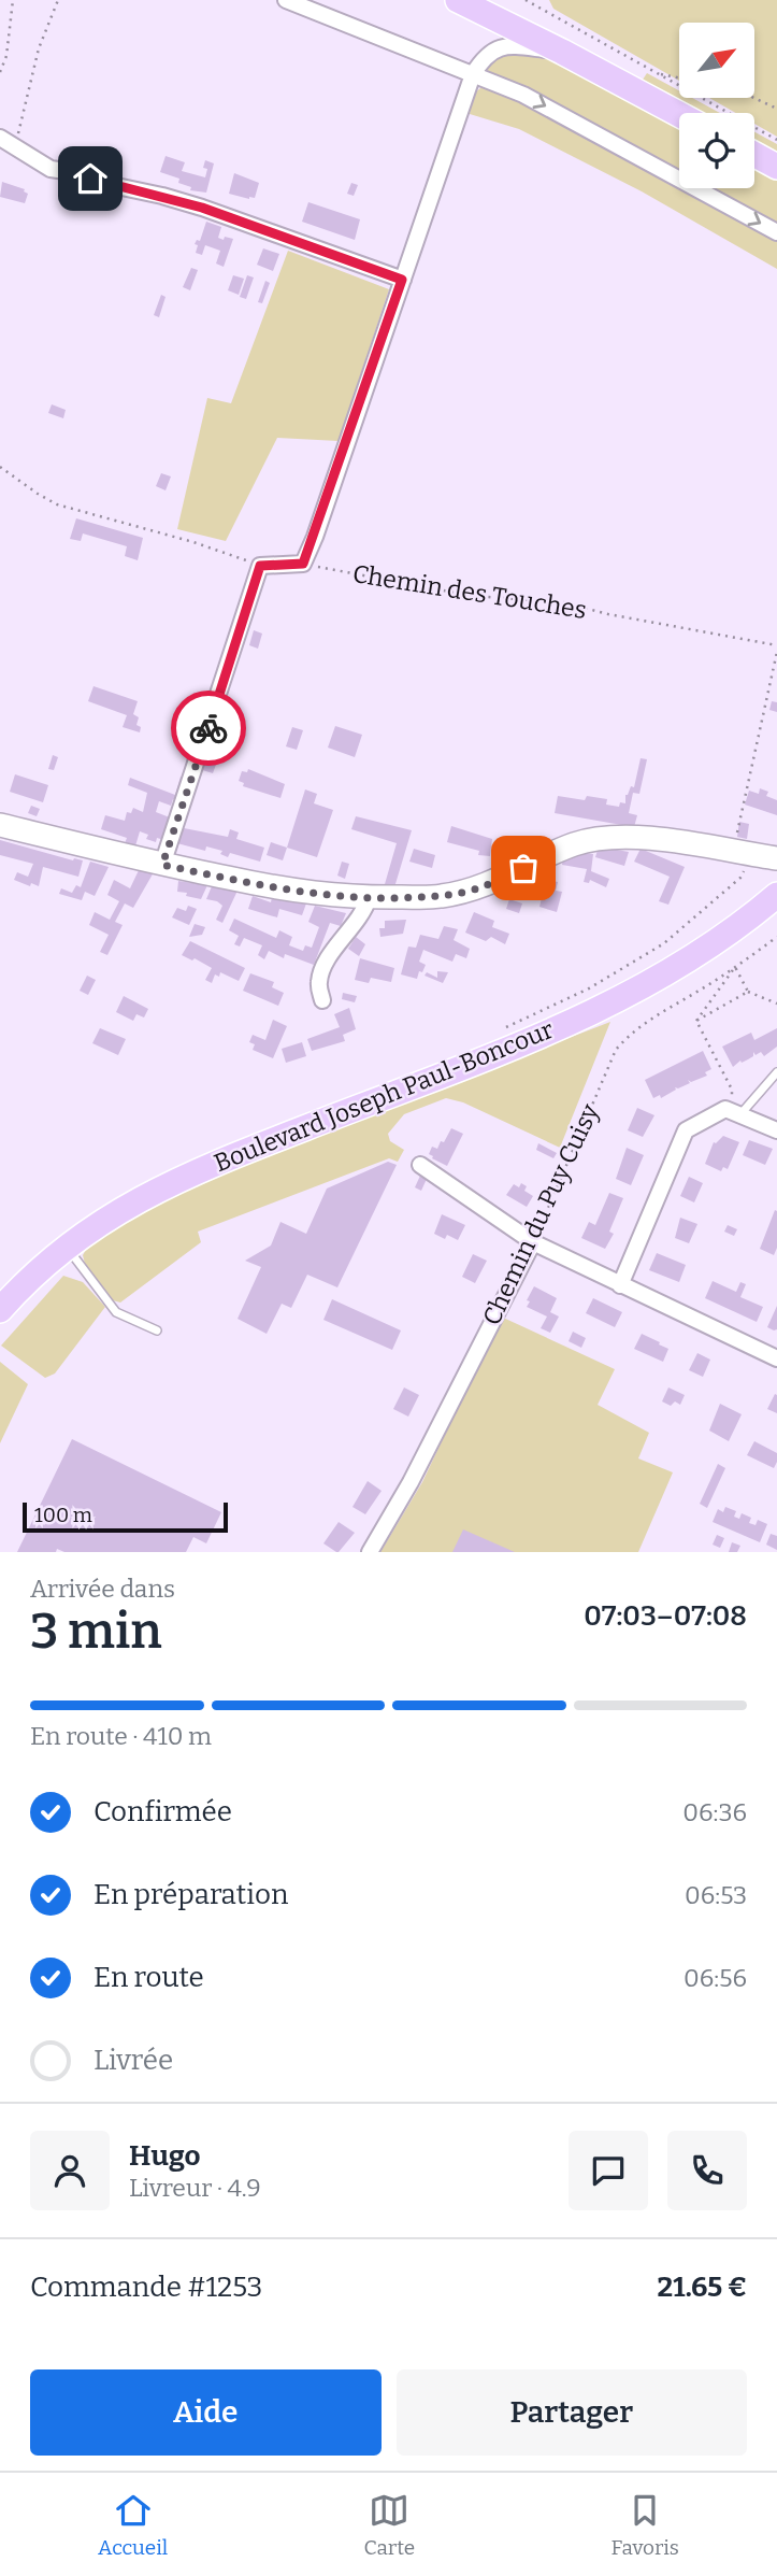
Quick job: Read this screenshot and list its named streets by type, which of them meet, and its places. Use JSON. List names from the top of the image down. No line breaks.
{"streets":{"main road":["Boulevard Joseph Paul-Boncour"],"street":["Chemin du Puy Cuisy"],"path":["Chemin des Touches"]},"scale_bar":"100 m","north":"top right","page":{"scale":"100 m","heading":["3 min","Arrivée dans","07:03–07:08"],"panel":["Hugo","Livreur · 4.9","Commande #1253","21.65 €"],"bar":"En route · 410 m","list":[["Confirmée","06:36"],["En préparation","06:53"],["En route","06:56"],"Livrée"],"buttons":["Aide","Partager"],"tabs":["Accueil","Carte","Favoris"]}}
